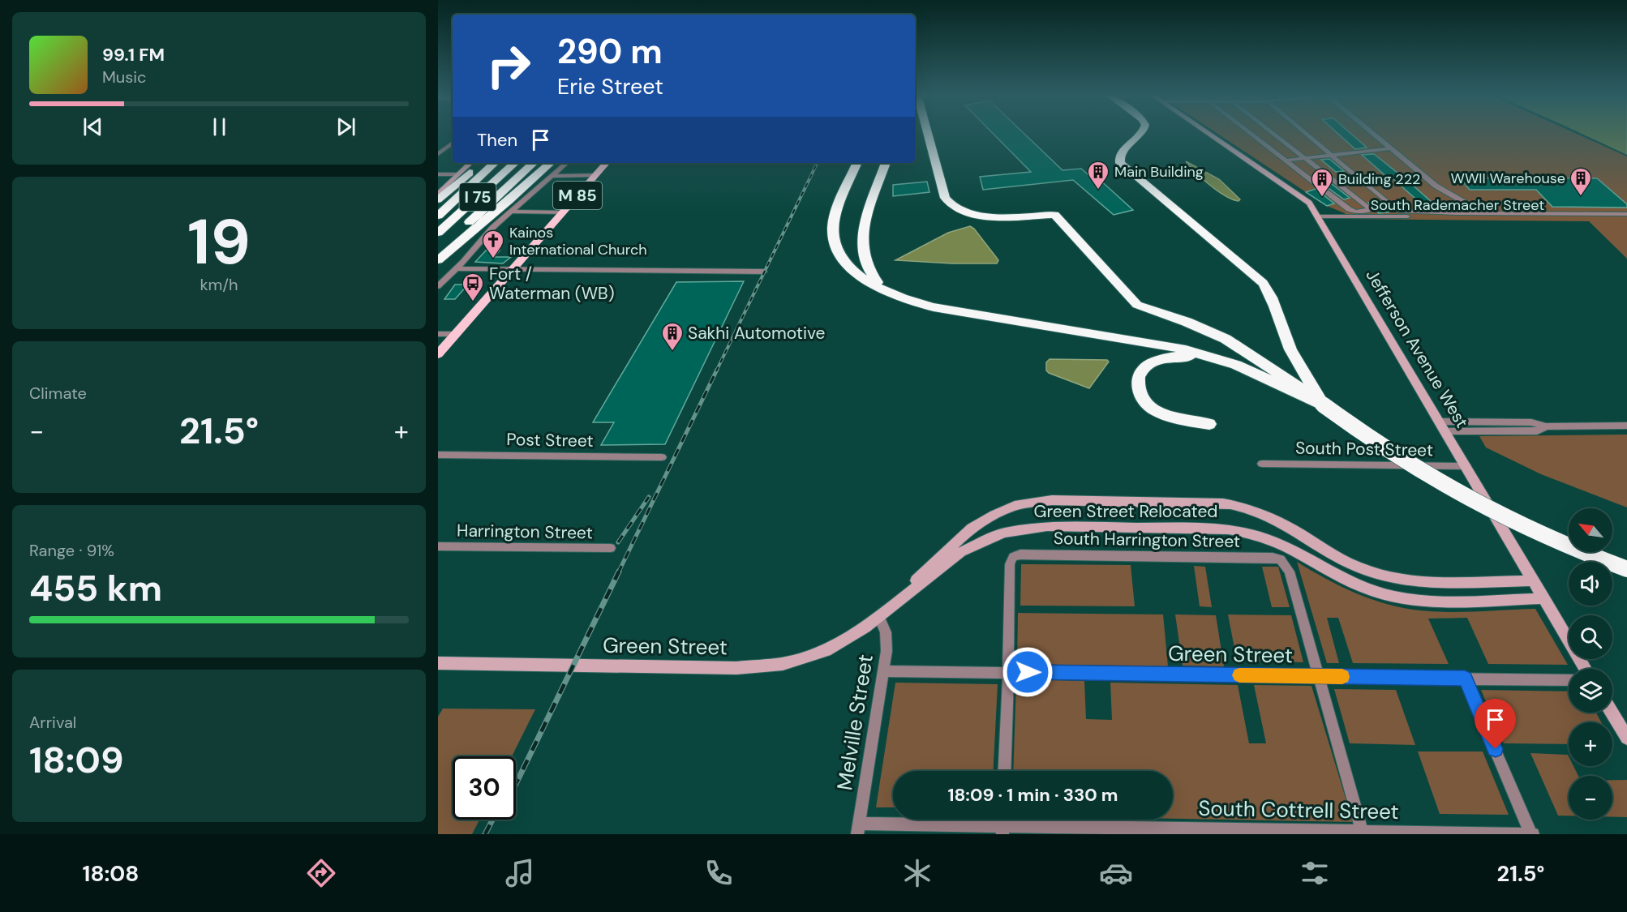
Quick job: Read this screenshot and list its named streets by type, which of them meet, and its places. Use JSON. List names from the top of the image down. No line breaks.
{"streets":{"highway":["I 75"],"main road":["M 85"],"street":["South Rademacher Street","Jefferson Avenue West","Post Street","South Post Street","Green Street Relocated","Harrington Street","South Harrington Street","Green Street","Melville Street","South Cottrell Street"]},"crossings":[["South Rademacher Street","Jefferson Avenue West"],["Jefferson Avenue West","South Post Street"],["Jefferson Avenue West","Green Street Relocated"],["Green Street Relocated","Green Street"],["Green Street Relocated","Melville Street"],["South Harrington Street","Green Street"],["Green Street","Melville Street"],["Melville Street","South Cottrell Street"]],"places":{"building":["Main Building","WWII Warehouse","Building 222","Sakhi Automotive"],"church":["Kainos International Church"],"bus stop":["Fort / Waterman (WB)"]},"north":"top left","page":{"turn":["290 m","Erie Street"],"song":["99.1 FM","Music"],"then":"Then","tile":[["19","km/h"],"Climate",["Range · 91%","455 km"],["Arrival","18:09"]],"heat":["−","21.5°","+"],"map_buttons":["+","−"],"limit":"30","trip":"18:09 · 1 min · 330 m","tabs":["18:08","21.5°"]}}
